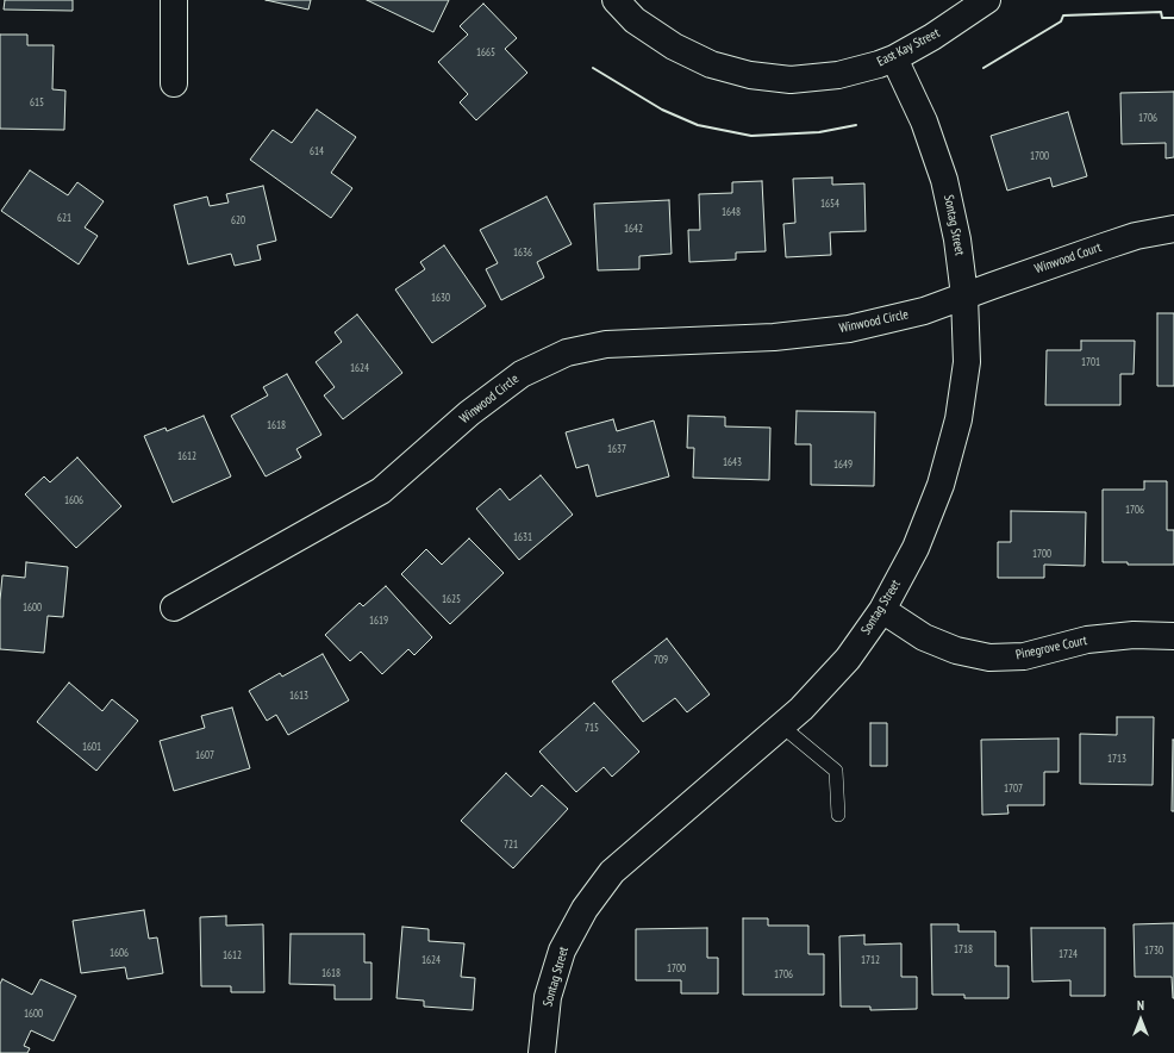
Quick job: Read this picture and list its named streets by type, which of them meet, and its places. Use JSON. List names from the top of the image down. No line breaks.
{"streets":{"street":["East Kay Street","Sontag Street","Winwood Court","Winwood Circle","Pinegrove Court"]},"crossings":[["East Kay Street","Sontag Street"],["Sontag Street","Winwood Court"],["Sontag Street","Winwood Circle"],["Sontag Street","Pinegrove Court"],["Winwood Court","Winwood Circle"]],"house_numbers":["1665","615","1706","614","1700","1654","1648","621","620","1642","1636","1630","1701","1624","1618","1637","1612","1643","1649","1606","1706","1631","1700","1625","1600","1619","709","1613","715","1601","1607","1713","1707","721","1718","1730","1606","1724","1612","1624","1712","1700","1618","1706","1600"],"north":"top"}
